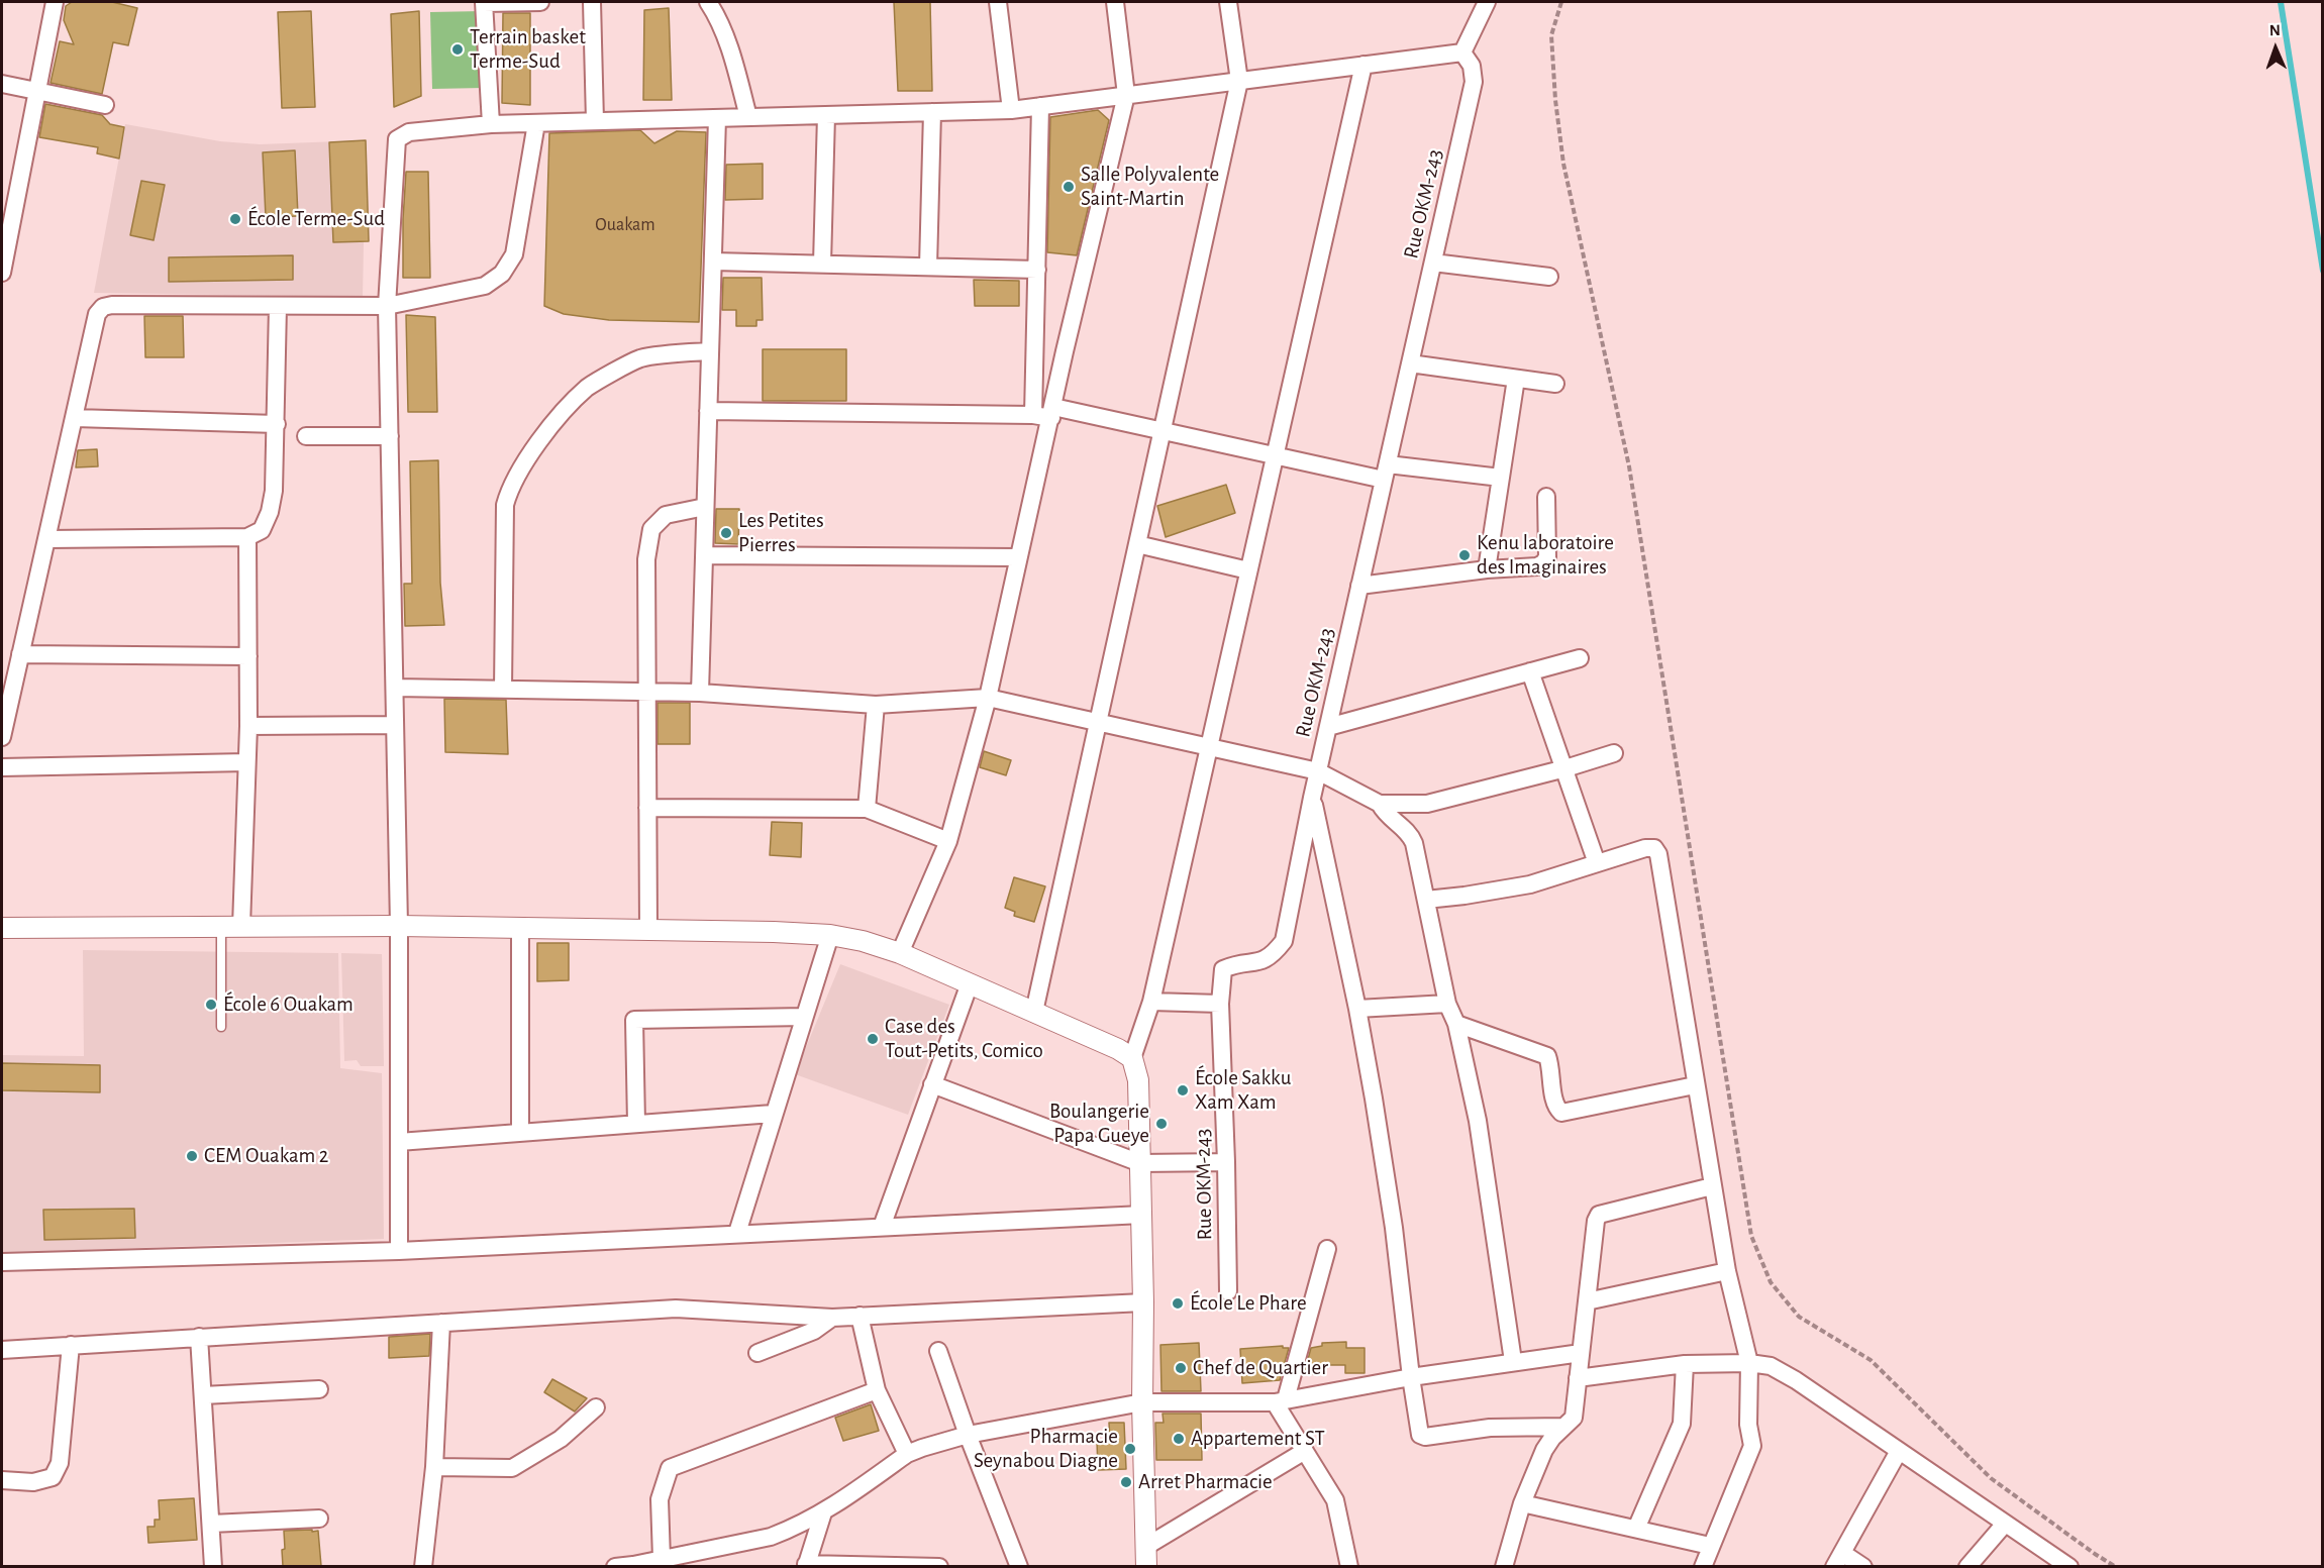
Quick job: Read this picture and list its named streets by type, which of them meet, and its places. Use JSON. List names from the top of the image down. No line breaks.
{"streets":{"street":["Rue OKM-243"]},"places":["Terrain basket Terme-Sud","Salle Polyvalente Saint-Martin","École Terme-Sud","Les Petites Pierres","Kenu laboratoire des Imaginaires","École 6 Ouakam","Case des Tout-Petits, Comico","École Sakku Xam Xam","Boulangerie Papa Gueye","CEM Ouakam 2","École Le Phare","Chef de Quartier","Appartement ST","Pharmacie Seynabou Diagne","Arret Pharmacie"],"house_numbers":["Ouakam"],"north":"top"}
